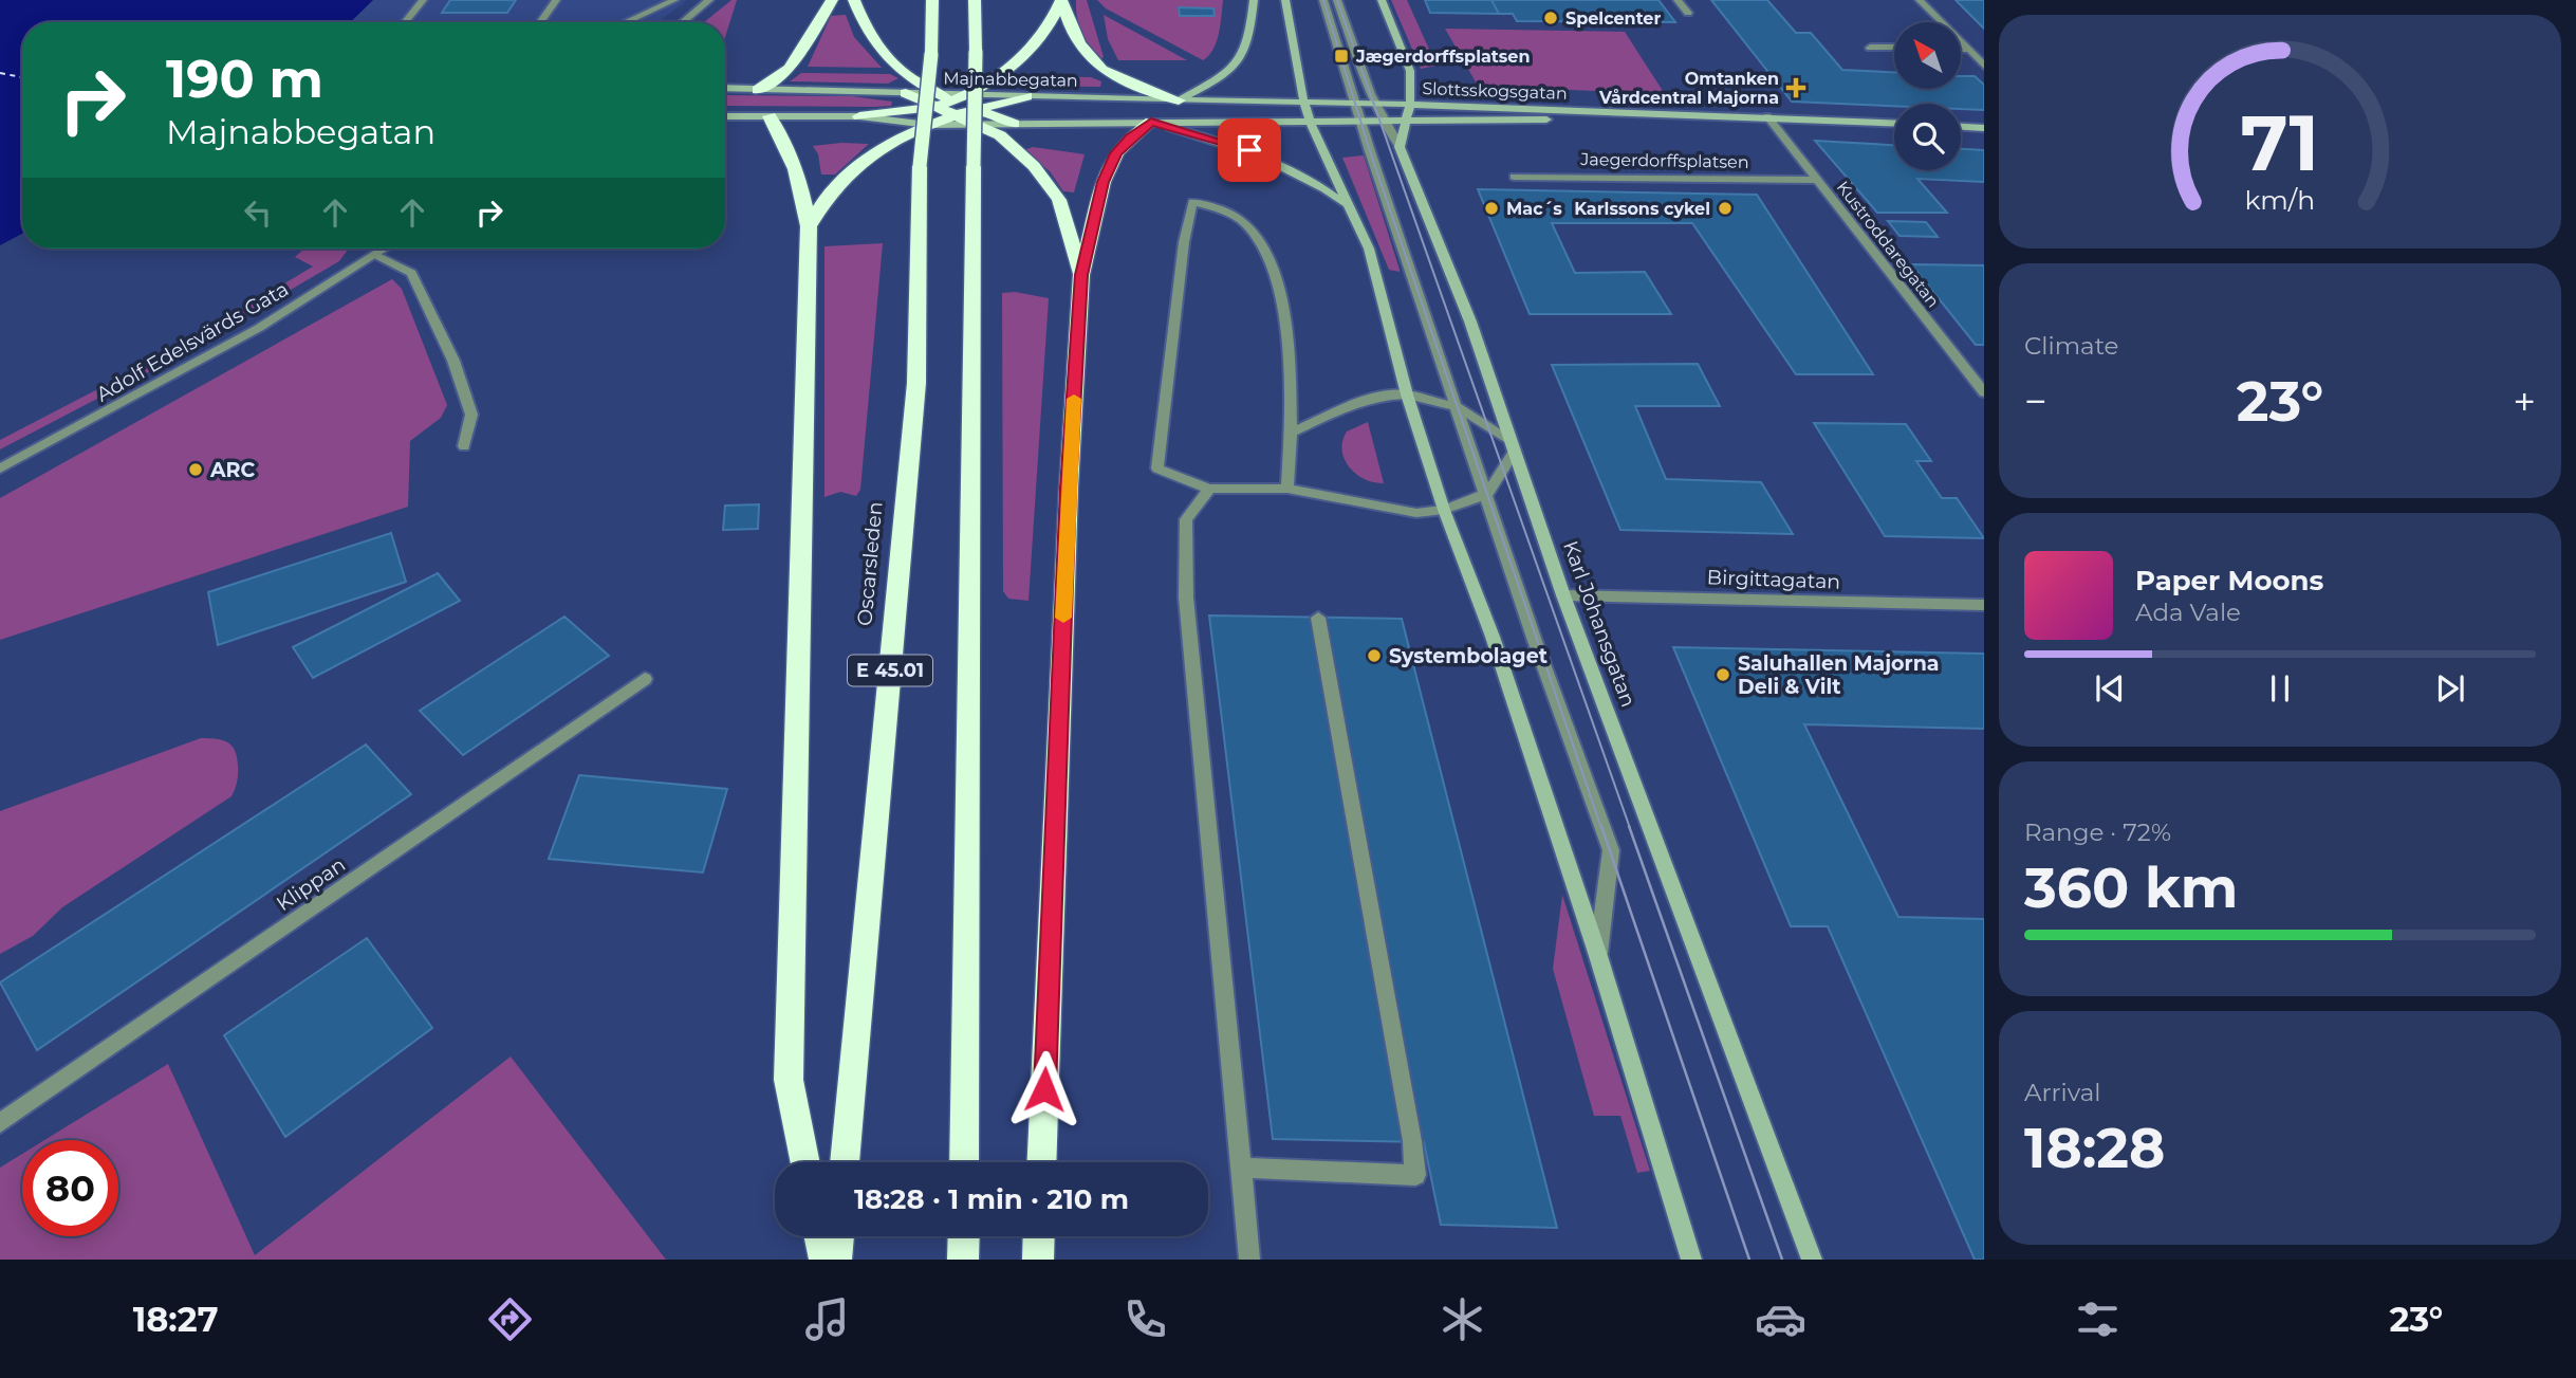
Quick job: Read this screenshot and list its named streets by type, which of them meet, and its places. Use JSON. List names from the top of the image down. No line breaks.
{"streets":{"highway":["Oscarsleden","E 45.01"],"street":["Majnabbegatan","Slottsskogsgatan","Jaegerdorffsplatsen","Kustroddaregatan","Adolf Edelsvärds Gata","Birgittagatan","Karl Johansgatan","Klippan"]},"crossings":[["Majnabbegatan","Slottsskogsgatan"],["Slottsskogsgatan","Kustroddaregatan"],["Jaegerdorffsplatsen","Kustroddaregatan"],["Birgittagatan","Karl Johansgatan"]],"places":{"other":["Spelcenter","Mac´s","Karlssons cykel","ARC","Systembolaget","Saluhallen Majorna Deli & Vilt"],"transit":["Jægerdorffsplatsen"],"health":["Omtanken Vårdcentral Majorna"]},"north":"top left","page":{"turn":["190 m","Majnabbegatan"],"tile":["Climate",["Range · 72%","360 km"],["Arrival","18:28"]],"heat":["−","23°","+"],"song":["Paper Moons","Ada Vale"],"limit":"80","trip":"18:28 · 1 min · 210 m","tabs":["18:27","23°"],"gauge":["71","km/h"]}}
